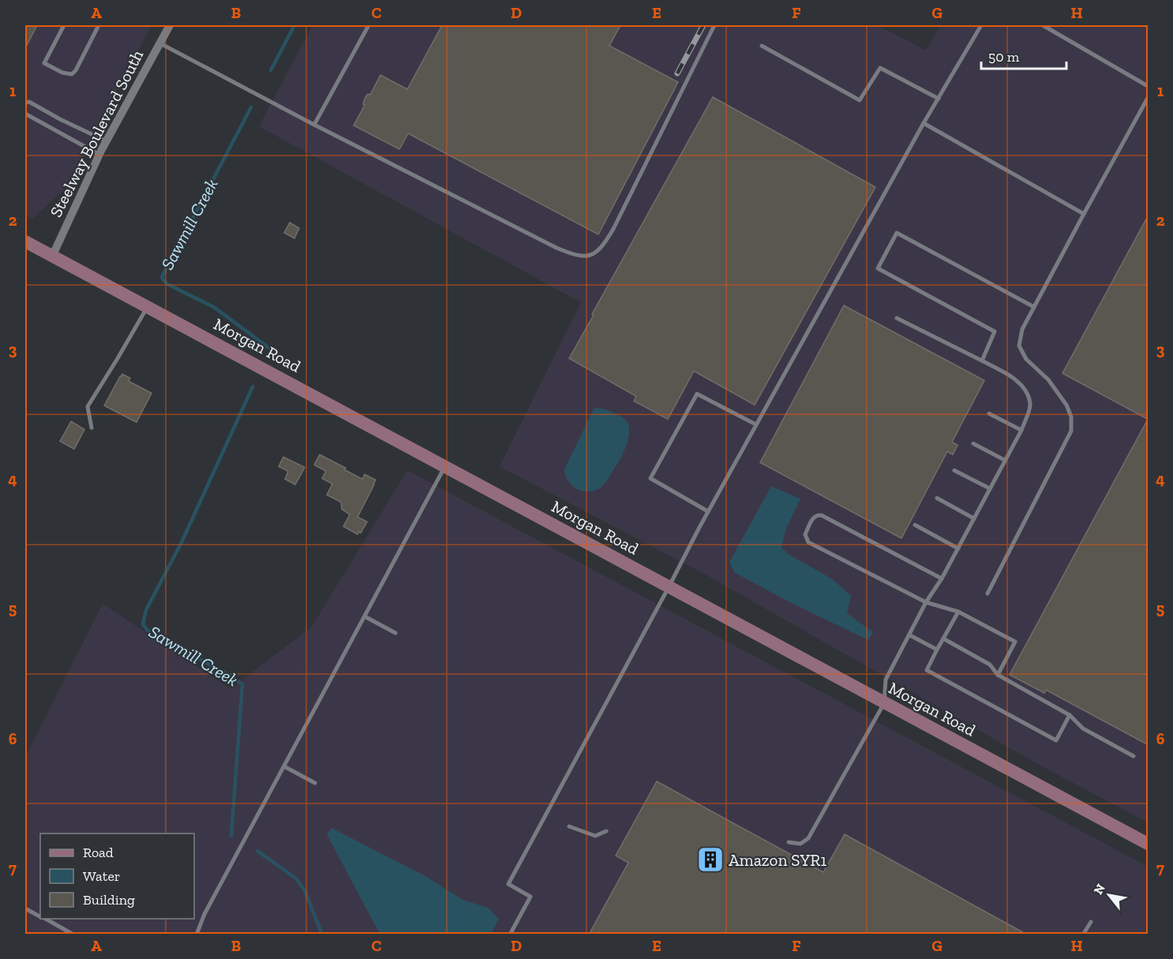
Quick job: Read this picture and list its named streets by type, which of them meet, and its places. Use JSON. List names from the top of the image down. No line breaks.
{"streets":{"street":["Steelway Boulevard South","Morgan Road"]},"crossings":[["Steelway Boulevard South","Morgan Road"]],"water":["Sawmill Creek"],"places":{"building":["Amazon SYR1"]},"legend":["Road","Water","Building"],"scale_bar":"50 m","north":"top left","grid":{"columns":["A","B","C","D","E","F","G","H"],"rows":["1","2","3","4","5","6","7"]}}
